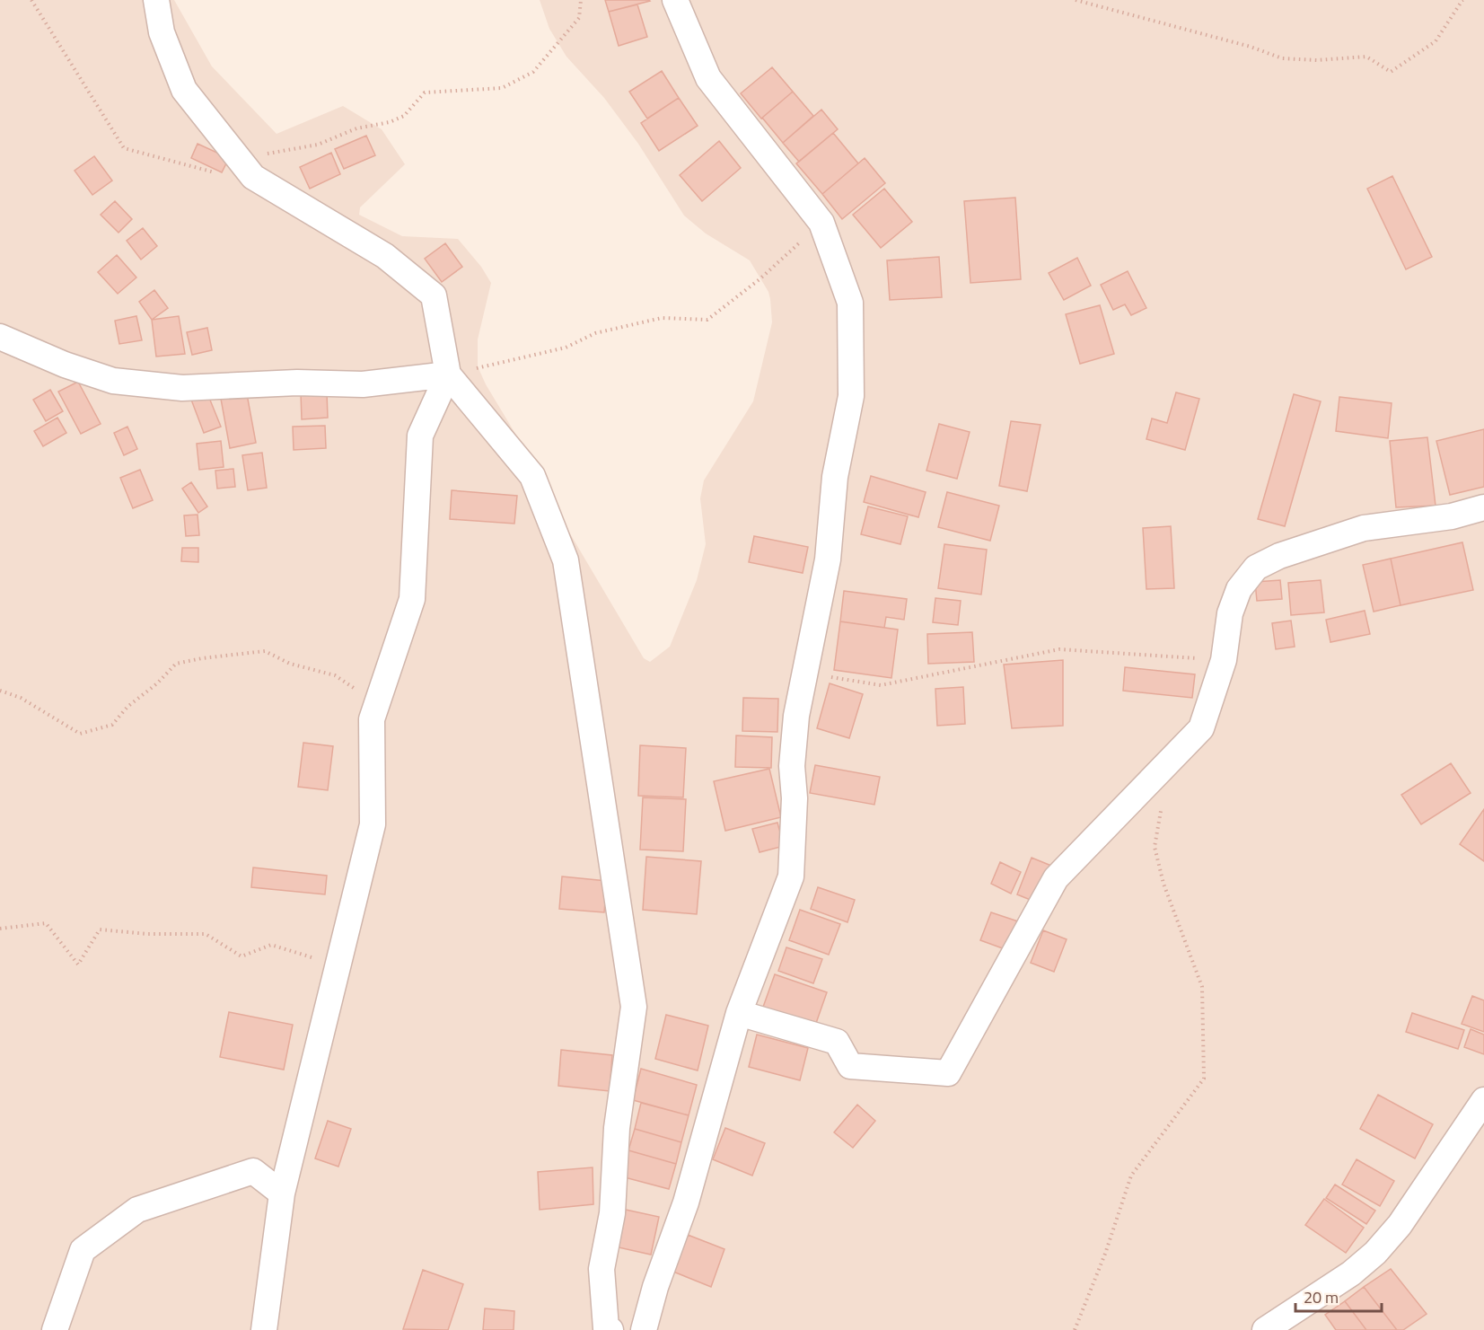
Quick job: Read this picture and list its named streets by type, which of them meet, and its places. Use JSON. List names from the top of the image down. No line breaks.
{"scale_bar":"20 m"}
